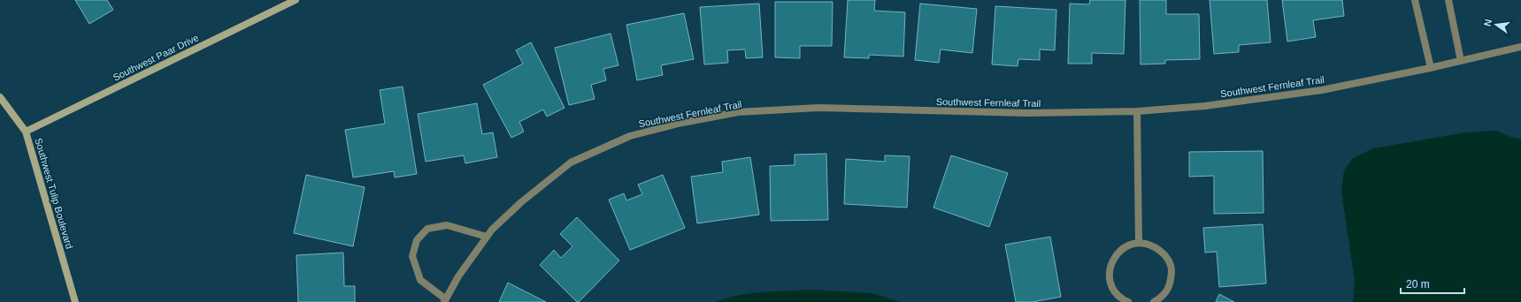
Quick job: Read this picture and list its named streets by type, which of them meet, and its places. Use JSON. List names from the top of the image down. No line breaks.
{"streets":{"street":["Southwest Paar Drive","Southwest Fernleaf Trail","Southwest Tulip Boulevard"]},"crossings":[["Southwest Paar Drive","Southwest Tulip Boulevard"]],"scale_bar":"20 m","north":"left"}
